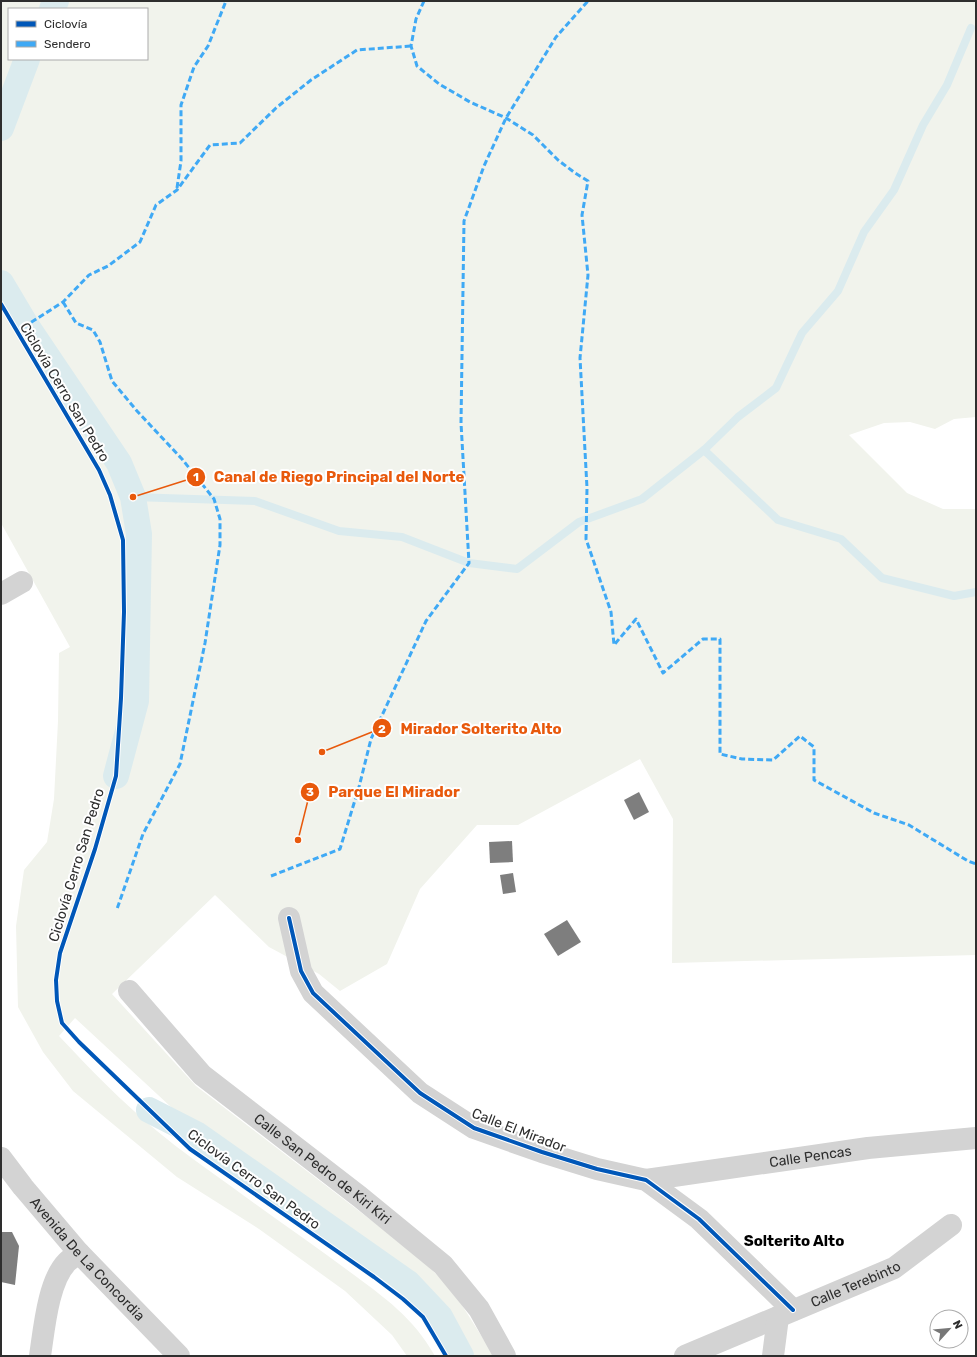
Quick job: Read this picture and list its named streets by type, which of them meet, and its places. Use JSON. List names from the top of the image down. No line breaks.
{"streets":{"street":["Calle El Mirador","Calle Pencas","Calle San Pedro de Kiri Kiri","Avenida De La Concordia","Calle Terebinto"],"cycle path":["Ciclovía Cerro San Pedro"]},"crossings":[["Calle El Mirador","Calle Pencas"],["Calle El Mirador","Calle Terebinto"]],"districts":["Solterito Alto"],"places":["Canal de Riego Principal del Norte","Mirador Solterito Alto","Parque El Mirador"],"legend":["Ciclovía","Sendero"],"north":"top right"}
